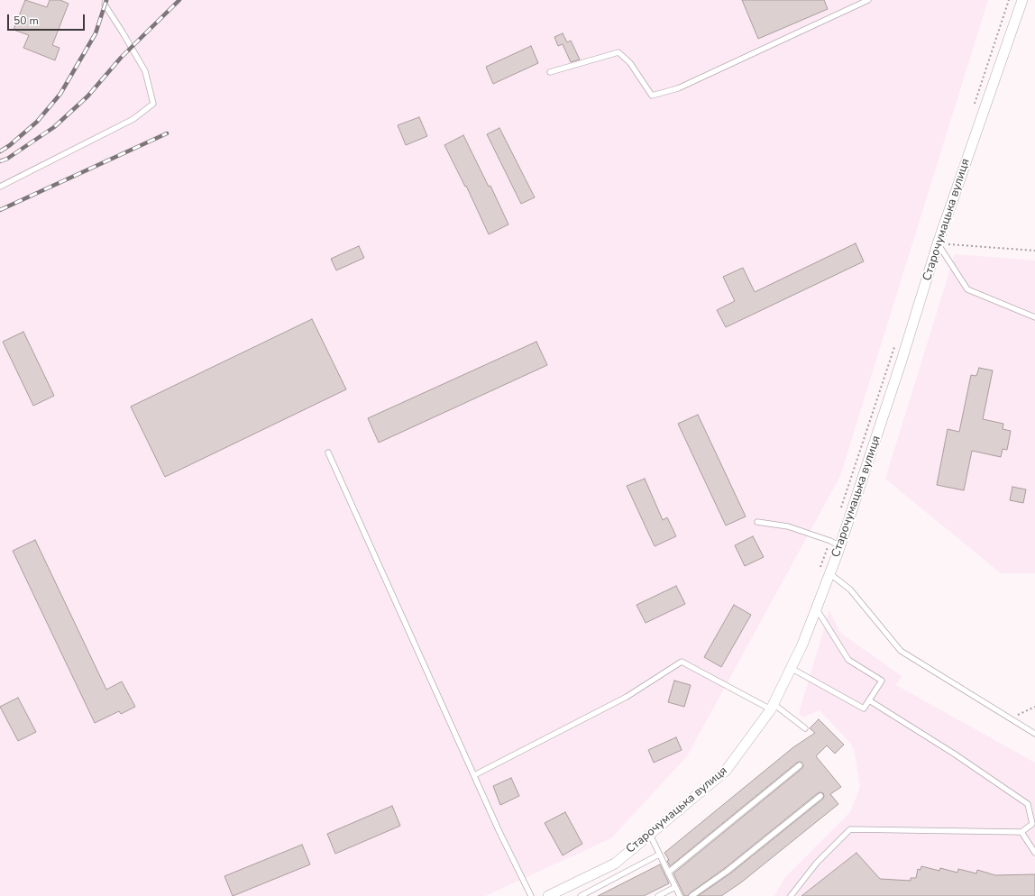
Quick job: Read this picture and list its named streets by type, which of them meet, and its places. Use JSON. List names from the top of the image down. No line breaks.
{"streets":{"street":["Старочумацька вулиця"]},"scale_bar":"50 m"}
